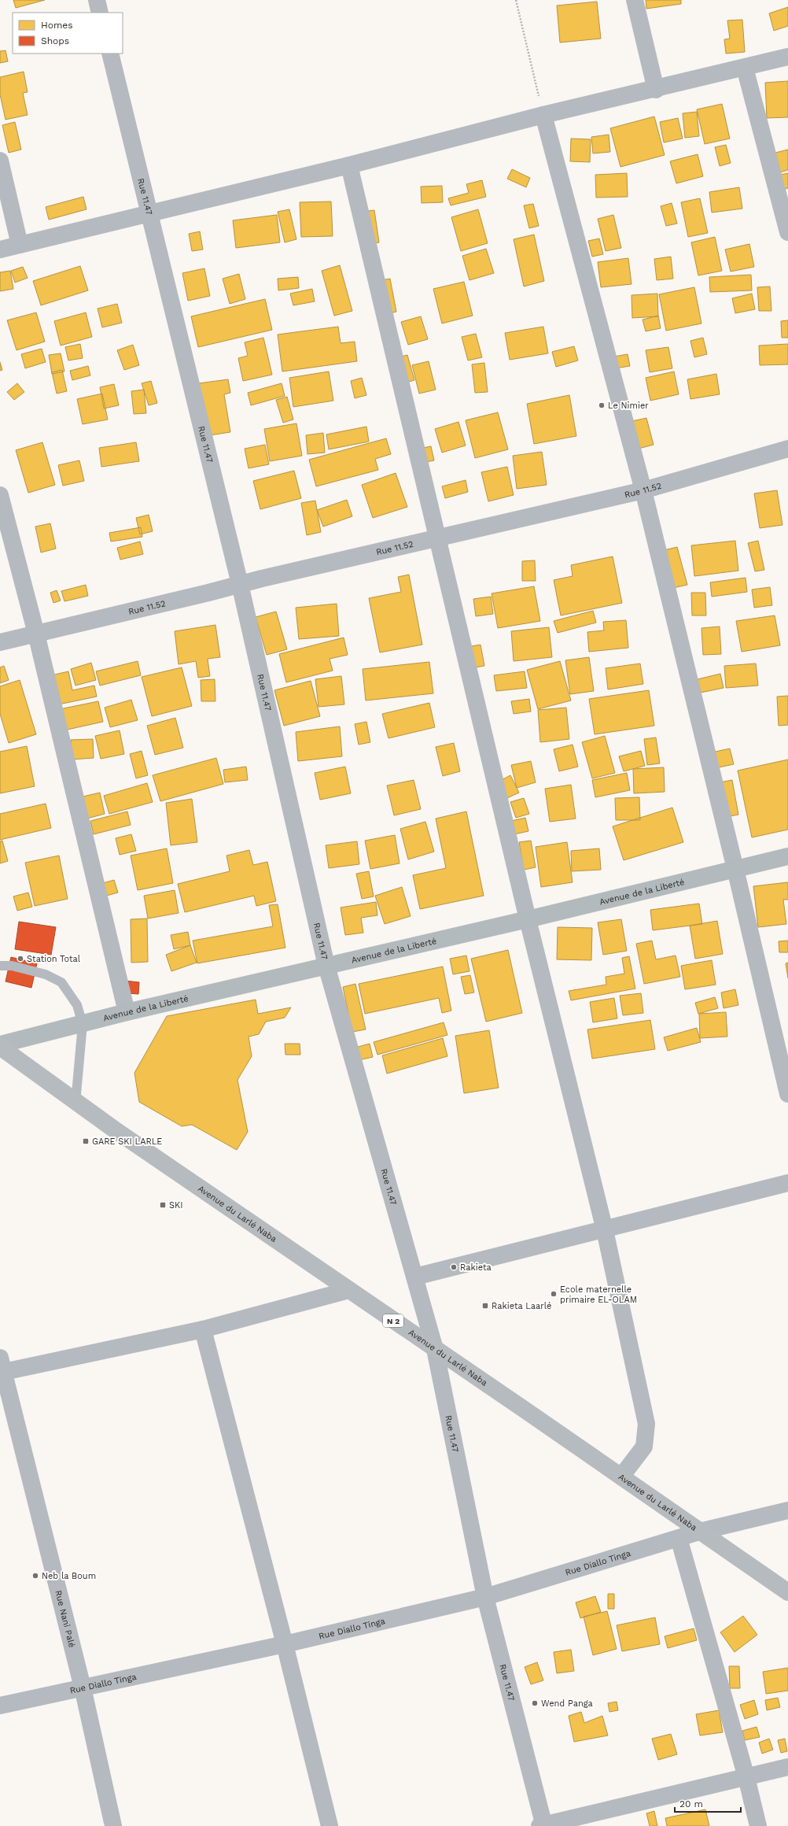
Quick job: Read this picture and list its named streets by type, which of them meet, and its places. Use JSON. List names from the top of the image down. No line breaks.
{"streets":{"main road":["Avenue de la Liberté","Avenue du Larlé Naba","N 2"],"street":["Rue 11.47","Rue 11.52","Rue Diallo Tinga","Rue Nani Palé"]},"crossings":[["Rue 11.47","Rue 11.52"],["Rue 11.47","Avenue de la Liberté"],["Rue 11.47","Avenue du Larlé Naba"],["Rue 11.47","Rue Diallo Tinga"],["Avenue de la Liberté","Avenue du Larlé Naba"],["Avenue du Larlé Naba","Rue Diallo Tinga"],["Rue Diallo Tinga","Rue Nani Palé"]],"places":{"other":["Le Nimier","Station Total","Rakieta","Ecole maternelle primaire EL-OLAM","Neb la Boum","Wend Panga"],"transit":["GARE SKI LARLE","SKI","Rakieta Laarlé"]},"legend":["Homes","Shops"],"scale_bar":"20 m"}
